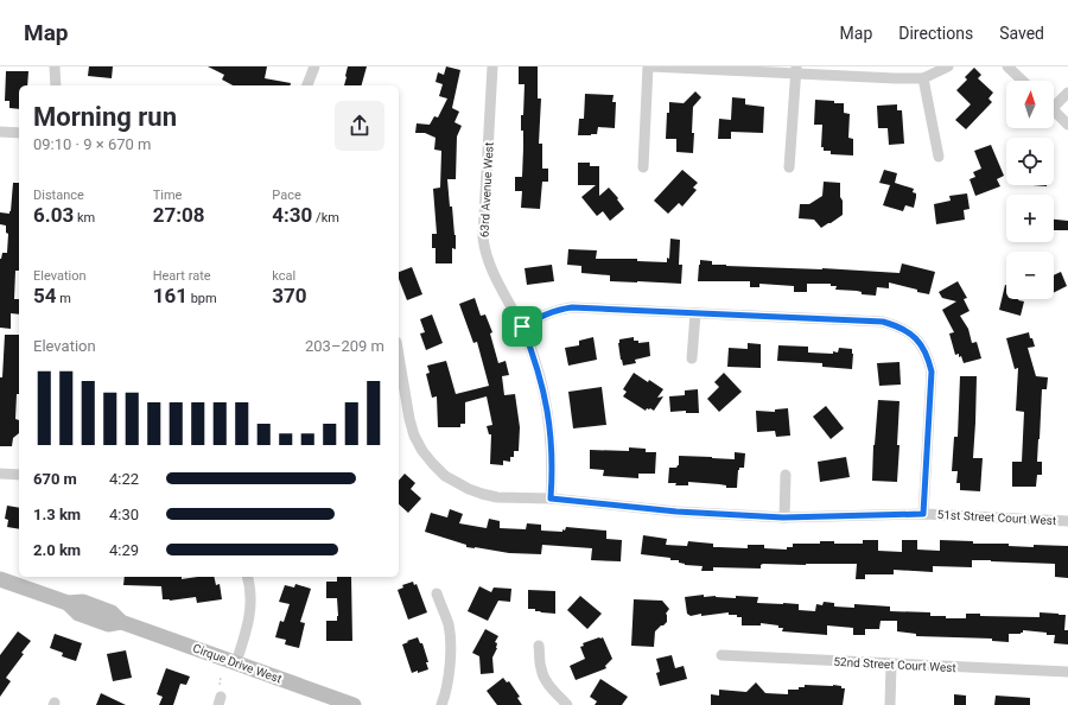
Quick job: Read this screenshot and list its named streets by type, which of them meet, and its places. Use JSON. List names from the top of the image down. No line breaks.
{"streets":{"main road":["Cirque Drive West"],"street":["63rd Avenue West","51st Street Court West","52nd Street Court West"]},"crossings":[["63rd Avenue West","51st Street Court West"]],"north":"top","page":{"header":"Map","nav":["Map","Directions","Saved"],"map_buttons":["+","−"],"heading":["Morning run","09:10 · 9 × 670 m"],"stats":[["Distance","6.03 km"],["Time","27:08"],["Pace","4:30 /km"],["Elevation","54 m"],["Heart rate","161 bpm"],["kcal","370"]],"chart":["Elevation","203–209 m"],"list":[{"name":"670 m","note":"4:22"},{"name":"1.3 km","note":"4:30"},{"name":"2.0 km","note":"4:29"}]}}
